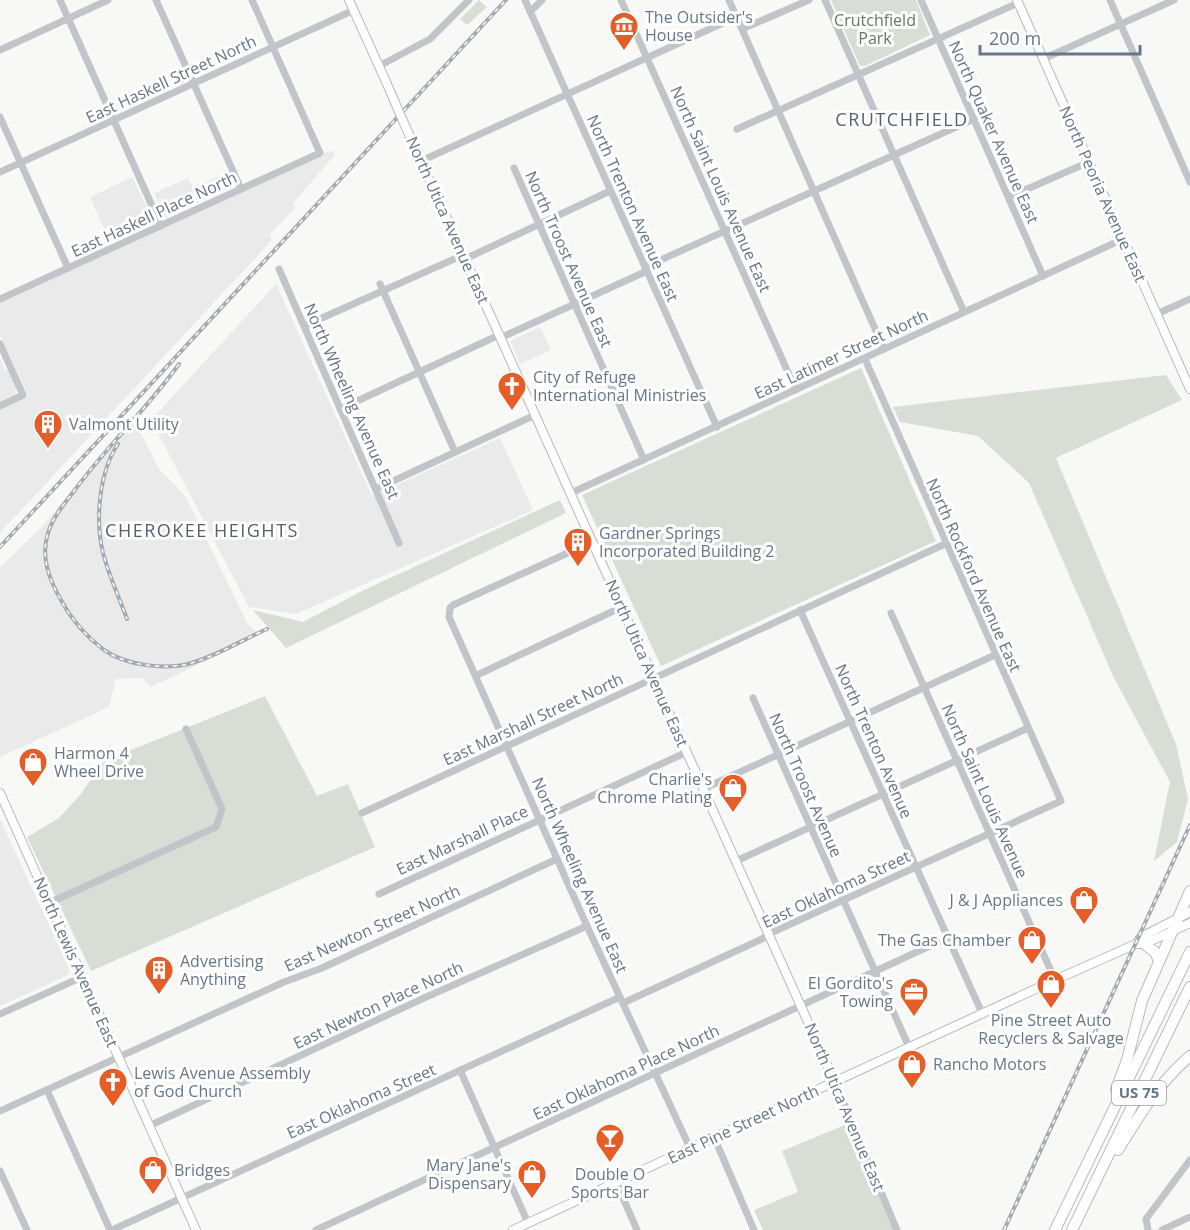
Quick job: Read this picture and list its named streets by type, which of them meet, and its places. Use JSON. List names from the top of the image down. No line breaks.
{"streets":{"highway":["US 75"],"main road":["North Peoria Avenue East","North Utica Avenue East","North Lewis Avenue East","East Pine Street North"],"street":["East Haskell Street North","North Quaker Avenue East","North Saint Louis Avenue East","North Trenton Avenue East","East Haskell Place North","North Troost Avenue East","East Latimer Street North","North Wheeling Avenue East","North Rockford Avenue East","East Marshall Street North","North Trenton Avenue","North Troost Avenue","North Saint Louis Avenue","East Marshall Place","East Oklahoma Street","East Newton Street North","East Newton Place North","East Oklahoma Place North"]},"crossings":[["East Haskell Street North","East Haskell Place North"],["East Haskell Street North","North Utica Avenue East"],["North Quaker Avenue East","East Latimer Street North"],["North Saint Louis Avenue East","East Latimer Street North"],["North Peoria Avenue East","East Latimer Street North"],["North Trenton Avenue East","East Latimer Street North"],["North Utica Avenue East","East Latimer Street North"],["North Utica Avenue East","North Wheeling Avenue East"],["North Utica Avenue East","East Marshall Street North"],["North Utica Avenue East","East Marshall Place"],["North Utica Avenue East","East Oklahoma Street"],["North Utica Avenue East","East Oklahoma Place North"],["North Utica Avenue East","East Pine Street North"],["North Troost Avenue East","East Latimer Street North"],["East Latimer Street North","North Rockford Avenue East"],["North Wheeling Avenue East","East Marshall Street North"],["North Wheeling Avenue East","East Marshall Place"],["North Wheeling Avenue East","East Oklahoma Street"],["North Wheeling Avenue East","East Newton Street North"],["North Wheeling Avenue East","East Newton Place North"],["North Wheeling Avenue East","East Oklahoma Place North"],["North Wheeling Avenue East","East Pine Street North"],["North Rockford Avenue East","East Marshall Street North"],["North Rockford Avenue East","East Oklahoma Street"],["East Marshall Street North","North Trenton Avenue"],["North Trenton Avenue","East Oklahoma Street"],["North Trenton Avenue","East Oklahoma Place North"],["North Trenton Avenue","East Pine Street North"],["North Troost Avenue","East Oklahoma Street"],["North Troost Avenue","East Oklahoma Place North"],["North Troost Avenue","East Pine Street North"],["North Saint Louis Avenue","East Oklahoma Street"],["North Saint Louis Avenue","East Pine Street North"],["East Oklahoma Street","North Lewis Avenue East"],["East Newton Street North","North Lewis Avenue East"],["North Lewis Avenue East","East Newton Place North"]],"districts":["CRUTCHFIELD","CHEROKEE HEIGHTS"],"parks":["Crutchfield Park"],"places":{"museum":["The Outsider's House"],"church":["City of Refuge International Ministries","Lewis Avenue Assembly of God Church"],"building":["Valmont Utility","Gardner Springs Incorporated Building 2","Advertising Anything"],"shop":["Harmon 4 Wheel Drive","Charlie's Chrome Plating","J & J Appliances","The Gas Chamber","Pine Street Auto Recyclers & Salvage","Rancho Motors","Bridges","Mary Jane's Dispensary"],"office":["El Gordito's Towing"],"bar":["Double O Sports Bar"]},"scale_bar":"200 m"}
